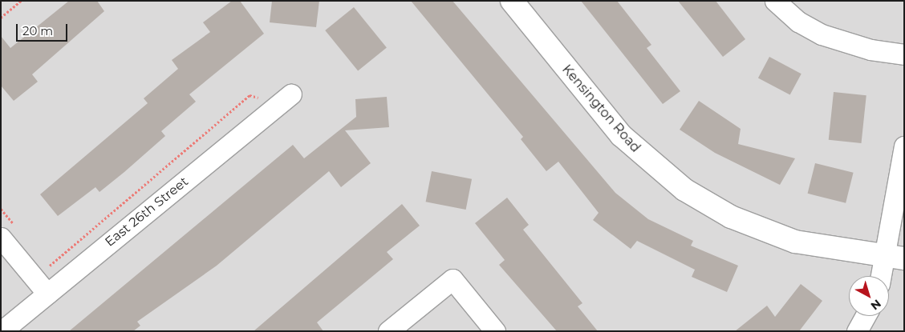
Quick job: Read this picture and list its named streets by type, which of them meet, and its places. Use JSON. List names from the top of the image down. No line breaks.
{"streets":{"street":["Kensington Road","East 26th Street"]},"scale_bar":"20 m","north":"bottom right"}
